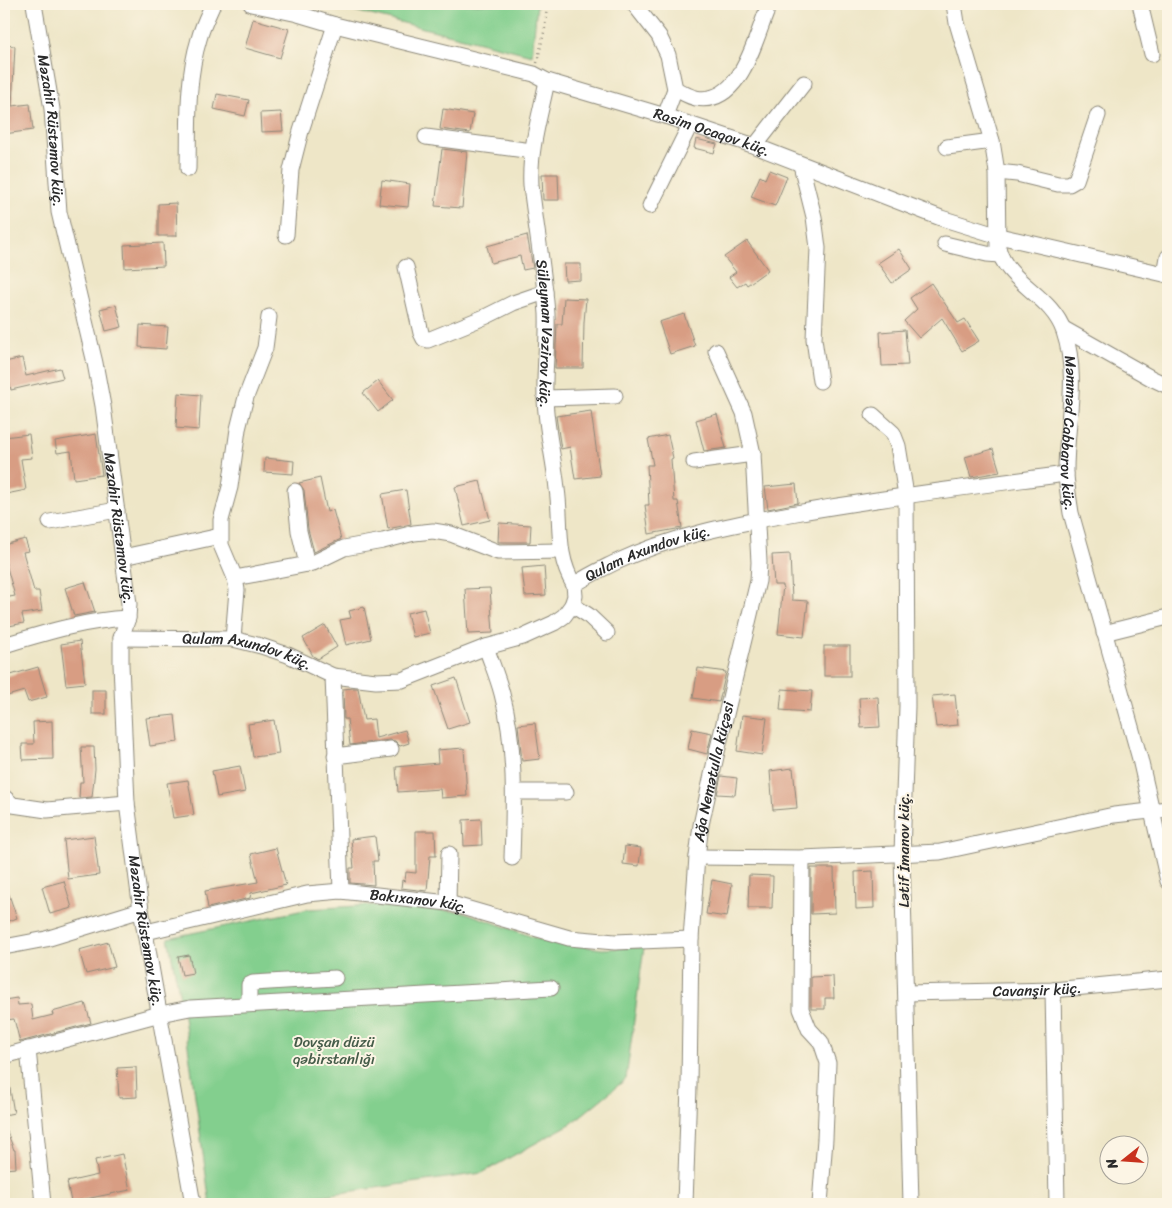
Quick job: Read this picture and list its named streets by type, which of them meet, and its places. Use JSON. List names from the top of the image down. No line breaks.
{"streets":{"street":["Məzahir Rüstəmov küç.","Rasim Ocaqov küç.","Süleyman Vəzirov küç.","Məmməd Cabbarov küç.","Qulam Axundov küç.","Ağa Nemətulla küçəsi","Lətif İmanov küç.","Bakıxanov küç.","Cavanşir küç."]},"crossings":[["Məzahir Rüstəmov küç.","Qulam Axundov küç."],["Məzahir Rüstəmov küç.","Bakıxanov küç."],["Rasim Ocaqov küç.","Süleyman Vəzirov küç."],["Süleyman Vəzirov küç.","Qulam Axundov küç."],["Məmməd Cabbarov küç.","Qulam Axundov küç."],["Qulam Axundov küç.","Ağa Nemətulla küçəsi"],["Qulam Axundov küç.","Lətif İmanov küç."],["Ağa Nemətulla küçəsi","Bakıxanov küç."],["Lətif İmanov küç.","Cavanşir küç."]],"parks":["Dovşan düzü qəbirstanlığı"],"north":"left"}
